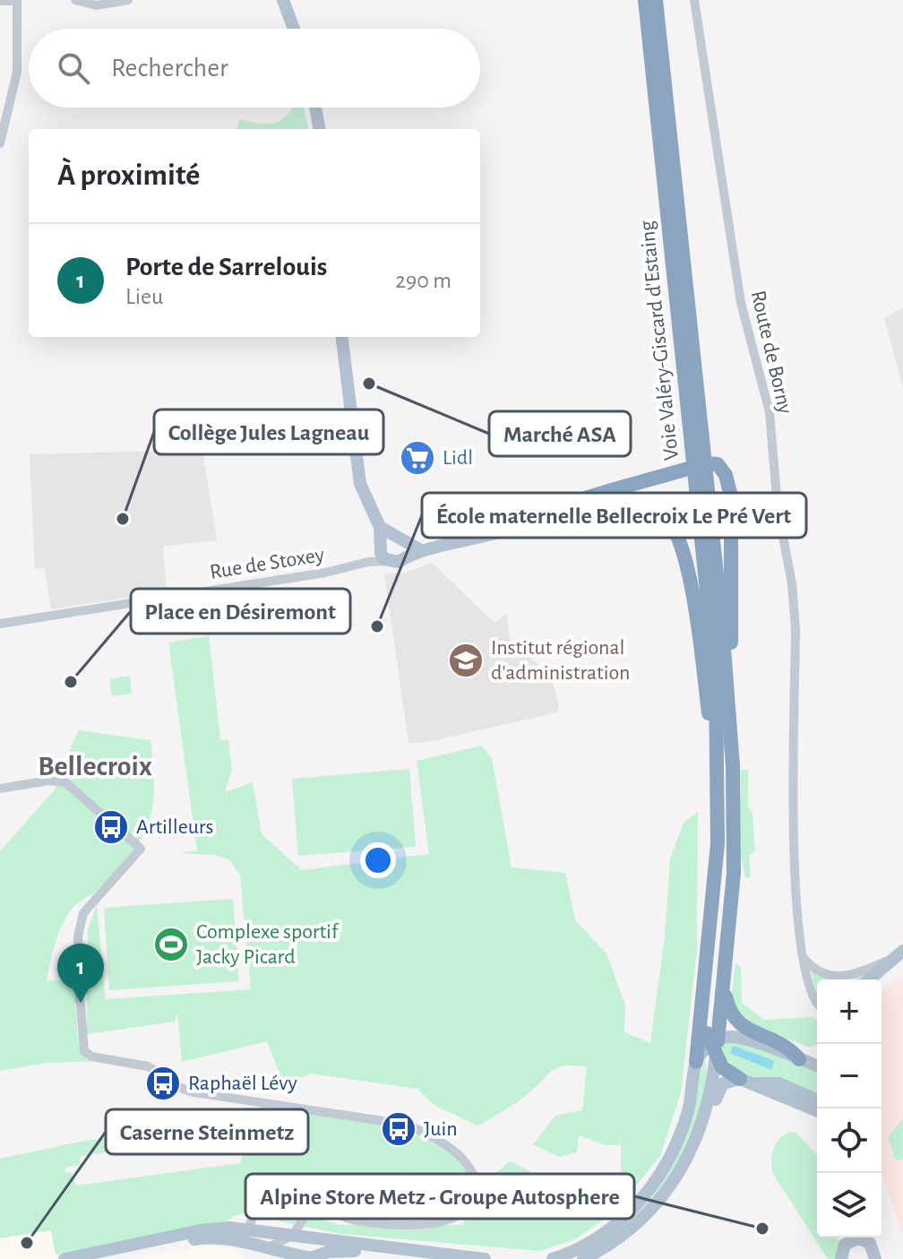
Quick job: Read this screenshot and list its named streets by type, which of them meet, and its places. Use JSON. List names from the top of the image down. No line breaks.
{"streets":{"highway":["Voie Valéry-Giscard d'Estaing"],"street":["Route de Borny","Rue de Stoxey"]},"districts":["Bellecroix"],"places":{"other":["Marché ASA","Collège Jules Lagneau","École maternelle Bellecroix Le Pré Vert","Place en Désiremont","Alpine Store Metz - Groupe Autosphere","Caserne Steinmetz"],"supermarket":["Lidl"],"school or university":["Institut régional d'administration"],"bus stop":["Artilleurs","Raphaël Lévy","Juin"],"sports":["Complexe sportif Jacky Picard"]},"page":{"search":"Rechercher","heading":"À proximité","list":[{"mark":"1","name":"Porte de Sarrelouis","note":"Lieu","value":"290 m"}],"pins":"1","map_buttons":["+","−"]}}
